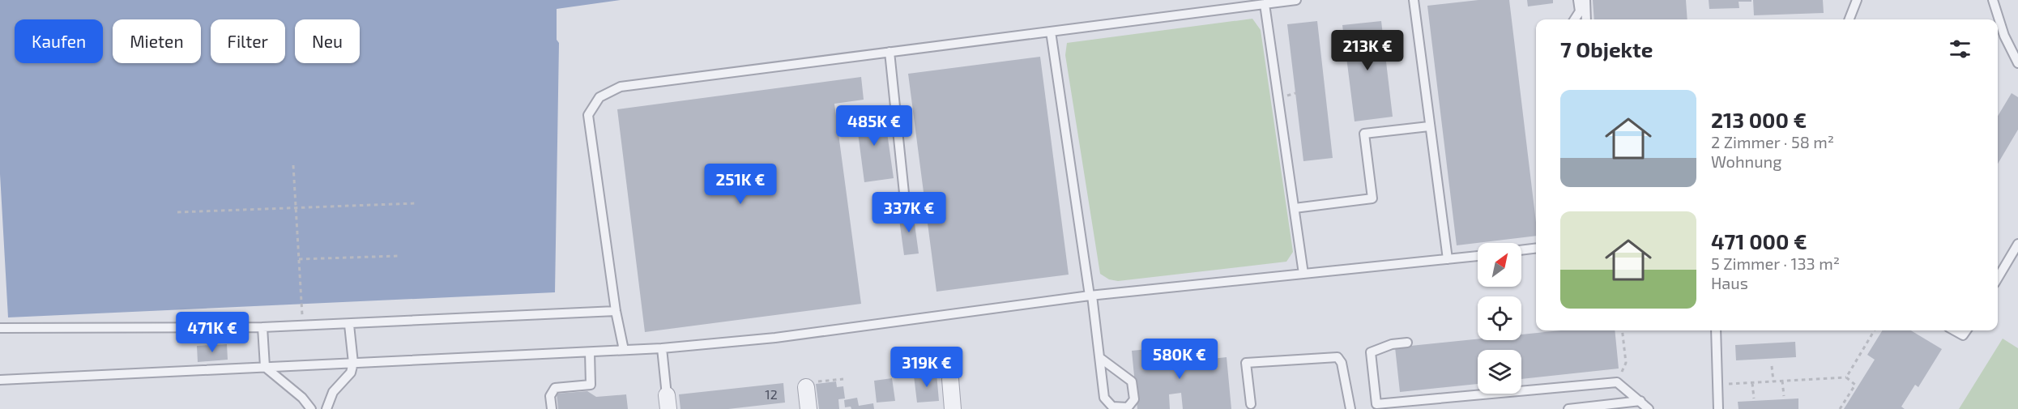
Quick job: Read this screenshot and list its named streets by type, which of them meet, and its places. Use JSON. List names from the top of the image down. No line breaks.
{"house_numbers":["12"],"north":"top right","page":{"chip":["Kaufen","Mieten","Filter","Neu"],"heading":"7 Objekte","price":["213K €","485K €","251K €","337K €","471K €","580K €","319K €"],"list":[{"name":"213 000 €","note":"2 Zimmer · 58 m² · Wohnung"},{"name":"471 000 €","note":"5 Zimmer · 133 m² · Haus"}]}}
